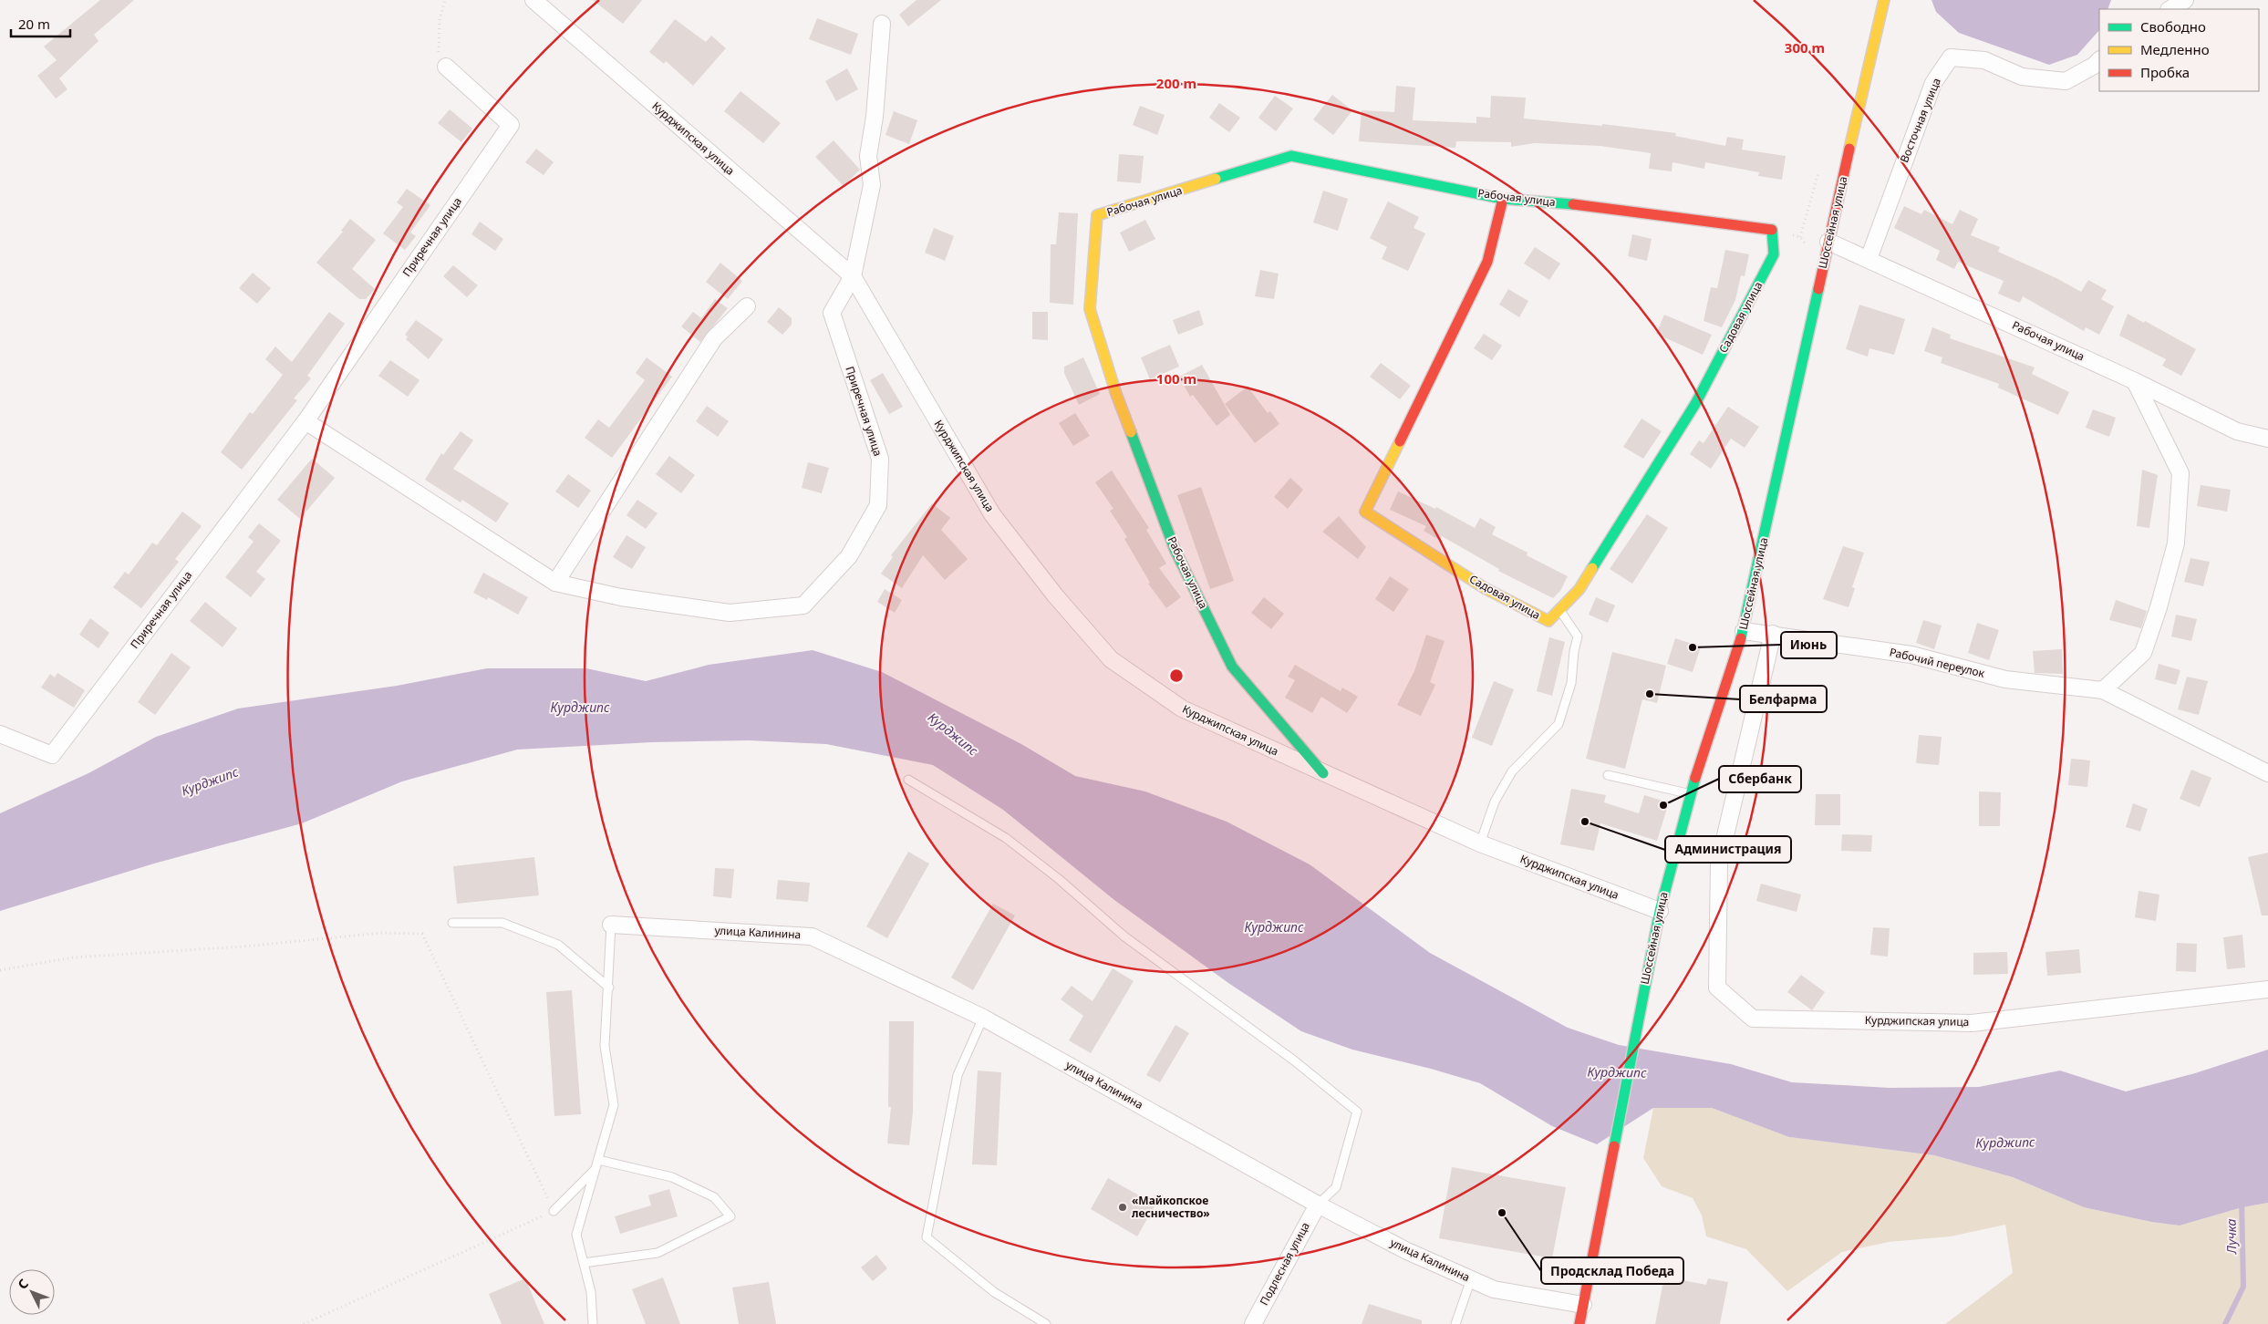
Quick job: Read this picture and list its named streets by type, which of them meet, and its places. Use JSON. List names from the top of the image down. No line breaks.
{"streets":{"street":["Восточная улица","Курджипская улица","Рабочая улица","Шоссейная улица","Приречная улица","Садовая улица","Рабочий переулок","улица Калинина","Подлесная улица"]},"crossings":[["Восточная улица","Рабочая улица"],["Курджипская улица","Рабочая улица"],["Курджипская улица","Шоссейная улица"],["Курджипская улица","Приречная улица"],["Курджипская улица","Рабочий переулок"],["Рабочая улица","Шоссейная улица"],["Рабочая улица","Садовая улица"],["Шоссейная улица","Рабочий переулок"],["Шоссейная улица","улица Калинина"],["улица Калинина","Подлесная улица"]],"water":["Курджипс","Лучка"],"places":["Июнь","Белфарма","Сбербанк","Администрация","«Майкопское лесничество»","Продсклад Победа"],"legend":["Свободно","Медленно","Пробка"],"scale_bar":"20 m","north":"top left","rings":["300 m","200 m","100 m"]}
